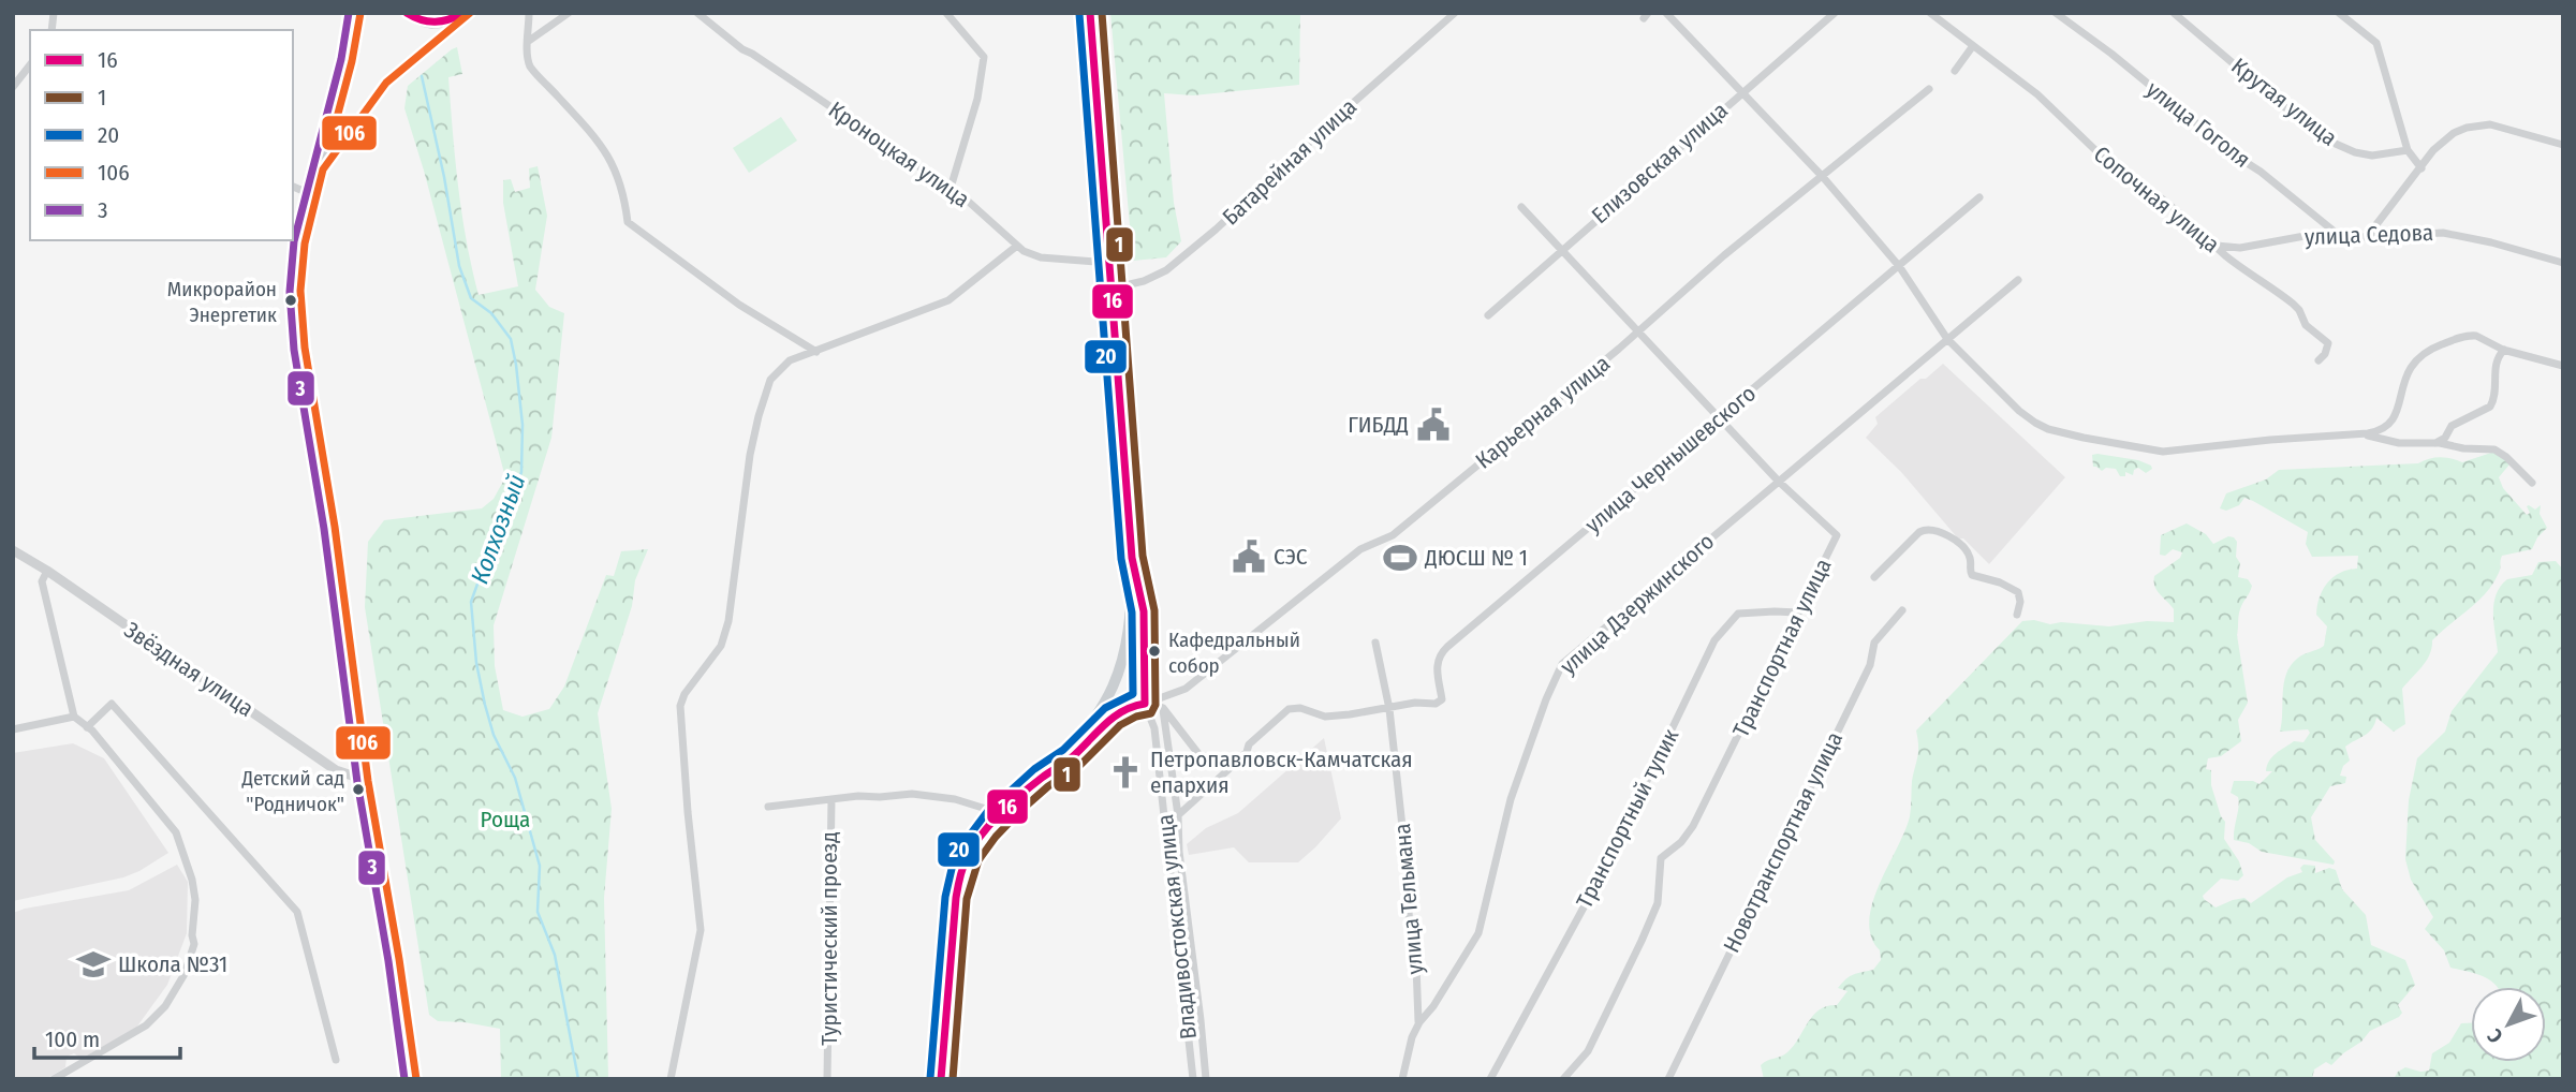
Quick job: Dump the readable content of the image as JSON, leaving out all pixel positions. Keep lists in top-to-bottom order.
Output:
{
  "streets": {
    "main road": ["Владивостокская улица"],
    "street": [
      "Крутая улица",
      "улица Гоголя",
      "Кроноцкая улица",
      "Батарейная улица",
      "Елизовская улица",
      "Сопочная улица",
      "улица Седова",
      "Карьерная улица",
      "улица Чернышевского",
      "улица Дзержинского",
      "Транспортная улица",
      "Звёздная улица",
      "Транспортный тупик",
      "Новотранспортная улица",
      "улица Тельмана",
      "Туристический проезд"
    ]
  },
  "crossings": [
    ["улица Гоголя", "улица Седова"],
    ["Кроноцкая улица", "Владивостокская улица"],
    ["Батарейная улица", "Владивостокская улица"],
    ["Елизовская улица", "Транспортная улица"],
    ["Сопочная улица", "улица Седова"],
    ["Карьерная улица", "Транспортная улица"],
    ["Карьерная улица", "Владивостокская улица"],
    ["улица Чернышевского", "Транспортная улица"],
    ["улица Чернышевского", "улица Тельмана"],
    ["улица Дзержинского", "Транспортная улица"],
    ["улица Дзержинского", "улица Тельмана"],
    ["Транспортная улица", "Транспортный тупик"]
  ],
  "water": ["Колхозный"],
  "parks": ["Роща"],
  "places": {
    "other": ["Микрорайон Энергетик", "Кафедральный собор", "Детский сад \"Родничок\""],
    "public building": ["ГИБДД", "СЭС"],
    "sports": ["ДЮСШ № 1"],
    "church": ["Петропавловск-Камчатская епархия"],
    "school or university": ["Школа №31"]
  },
  "lines": [
    "transit line 16",
    "transit line 1",
    "transit line 106",
    "transit line 3",
    "transit line 20"
  ],
  "legend": [
    "16",
    "1",
    "20",
    "106",
    "3"
  ],
  "scale_bar": "100 m",
  "north": "bottom left"
}
